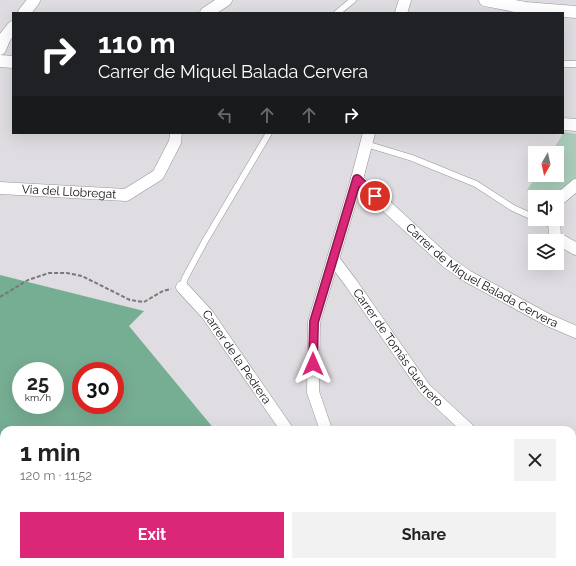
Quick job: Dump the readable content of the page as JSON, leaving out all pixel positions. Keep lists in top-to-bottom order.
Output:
{
  "streets": {
    "street": [
      "Via del Llobregat",
      "Carrer de Miquel Balada Cervera",
      "Carrer de Tomás Guerrero",
      "Carrer de la Pedrera"
    ]
  },
  "north": "bottom",
  "page": {
    "turn": ["110 m", "Carrer de Miquel Balada Cervera"],
    "speed": "25 km/h",
    "limit": "30",
    "heading": ["1 min", "120 m · 11:52"],
    "buttons": ["Exit", "Share"]
  }
}
